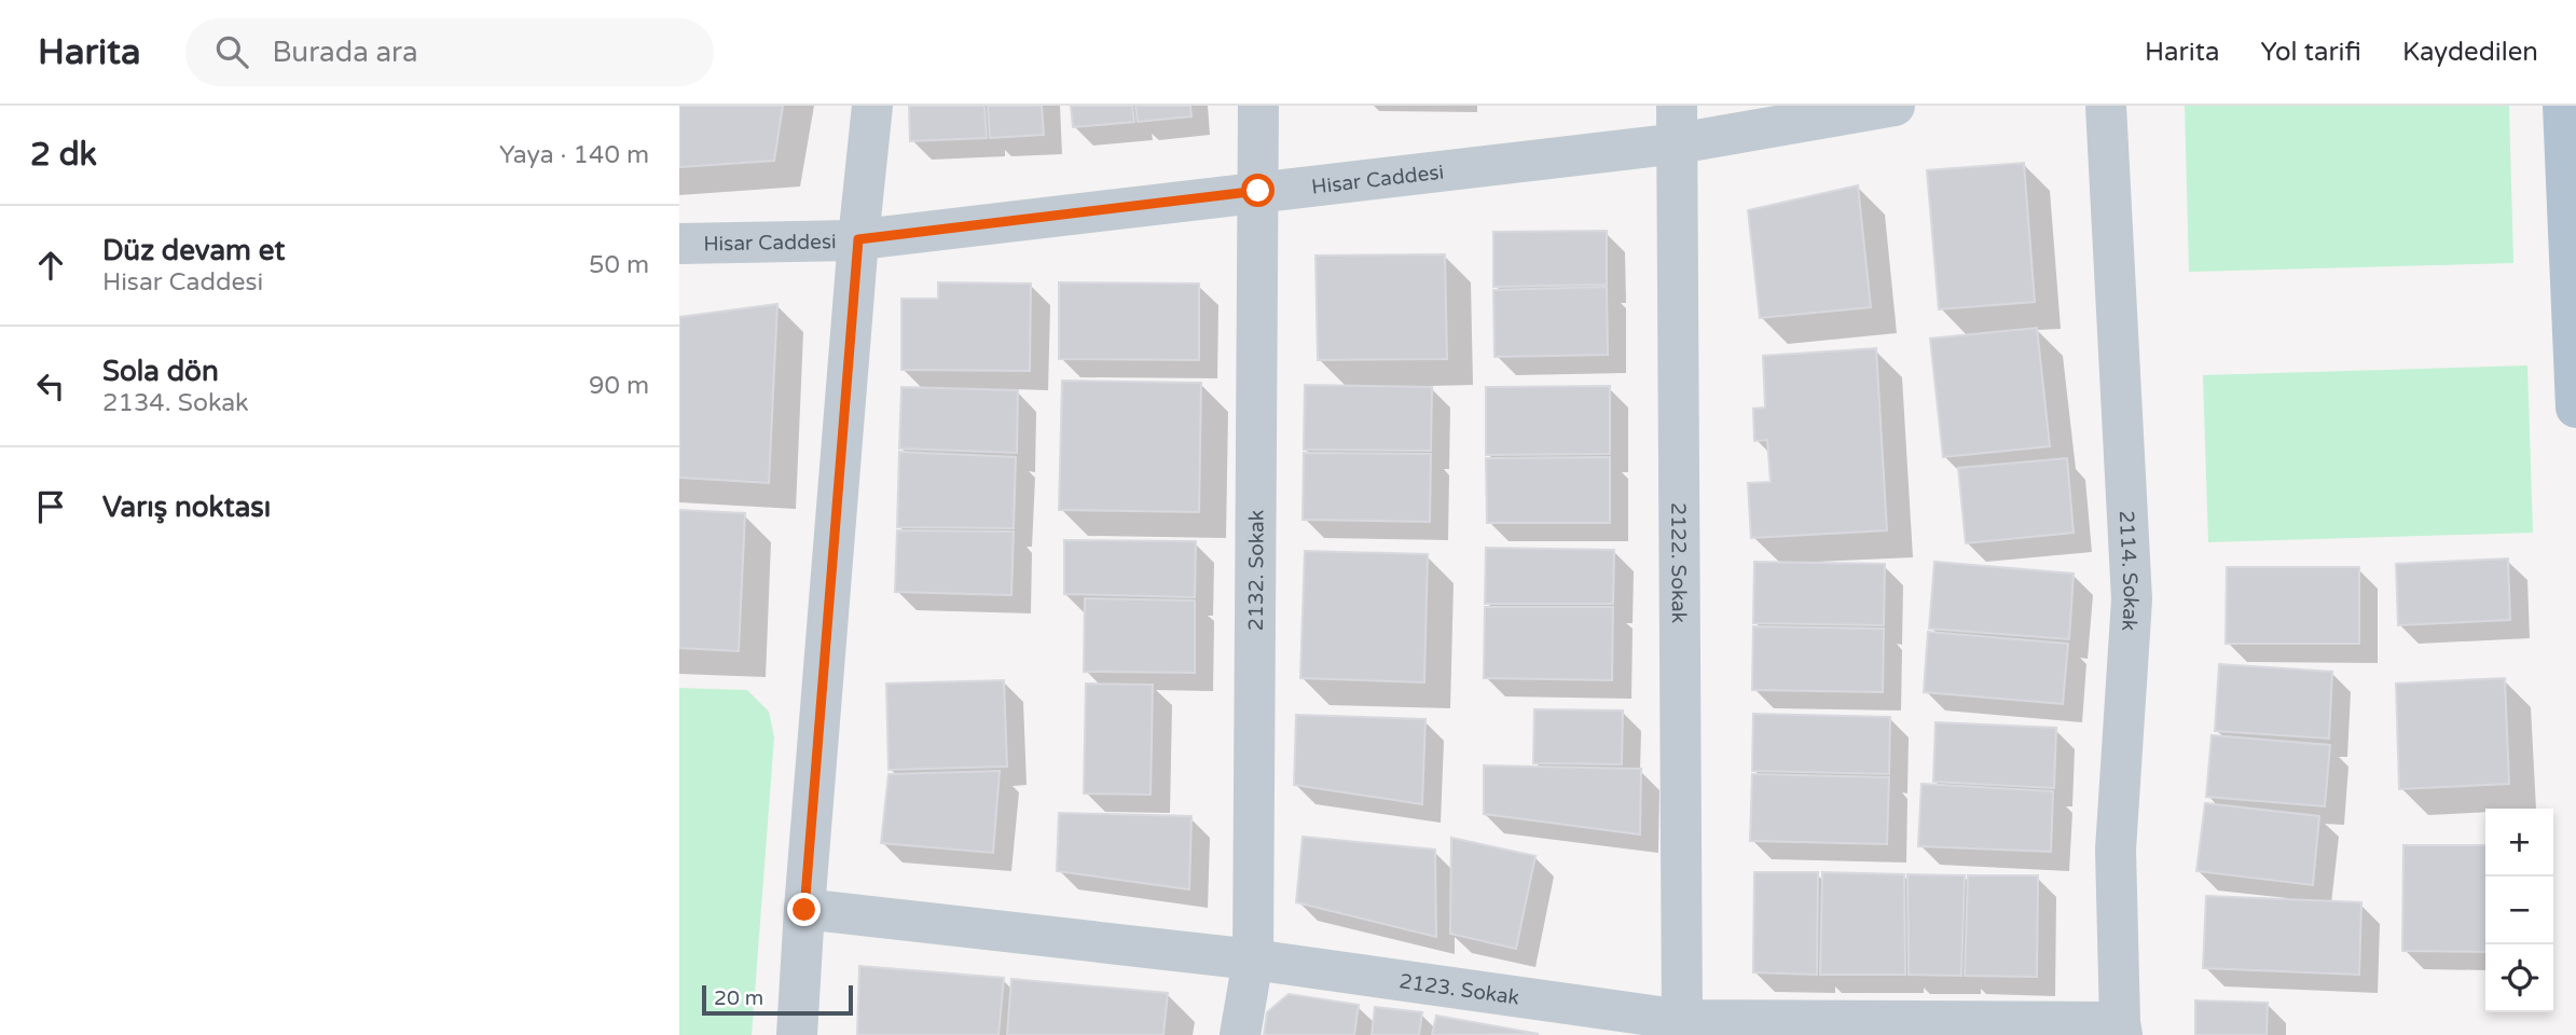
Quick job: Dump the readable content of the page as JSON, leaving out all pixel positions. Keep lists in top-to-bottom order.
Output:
{
  "streets": {
    "street": [
      "Hisar Caddesi",
      "2122. Sokak",
      "2114. Sokak",
      "2132. Sokak",
      "2123. Sokak"
    ]
  },
  "crossings": [
    ["Hisar Caddesi", "2122. Sokak"],
    ["Hisar Caddesi", "2132. Sokak"],
    ["2122. Sokak", "2123. Sokak"],
    ["2114. Sokak", "2123. Sokak"],
    ["2132. Sokak", "2123. Sokak"]
  ],
  "scale_bar": "20 m",
  "page": {
    "header": "Harita",
    "search": "Burada ara",
    "nav": ["Harita", "Yol tarifi", "Kaydedilen"],
    "heading": ["2 dk", "Yaya · 140 m"],
    "list": [
      ["Düz devam et", "Hisar Caddesi", "50 m"],
      ["Sola dön", "2134. Sokak", "90 m"],
      "Varış noktası"
    ],
    "map_buttons": ["+", "−"],
    "scale": "20 m"
  }
}
